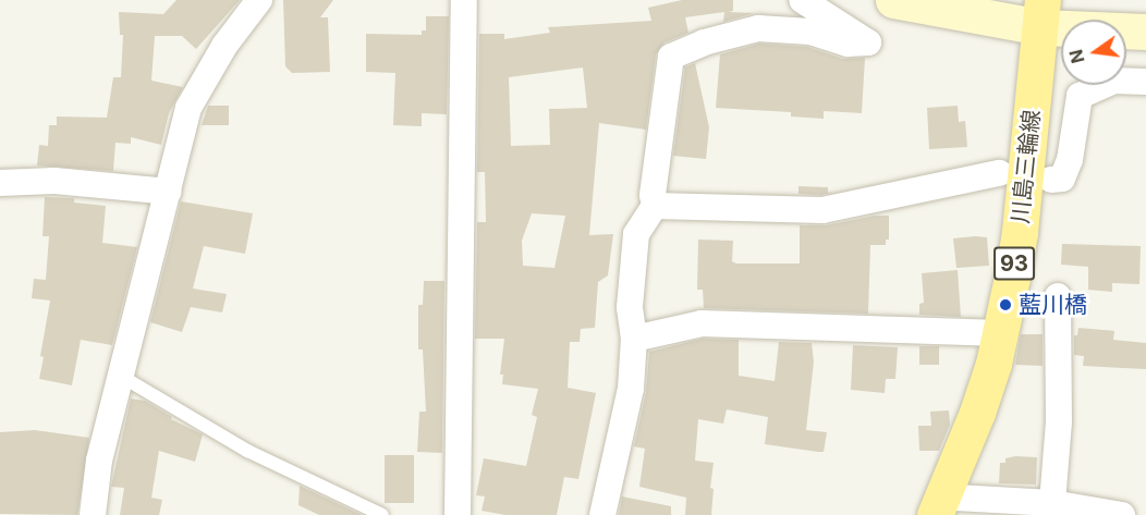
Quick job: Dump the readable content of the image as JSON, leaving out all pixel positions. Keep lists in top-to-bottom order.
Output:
{
  "streets": {
    "main road": ["川島三輪線", "93"]
  },
  "places": ["藍川橋"],
  "north": "left"
}
